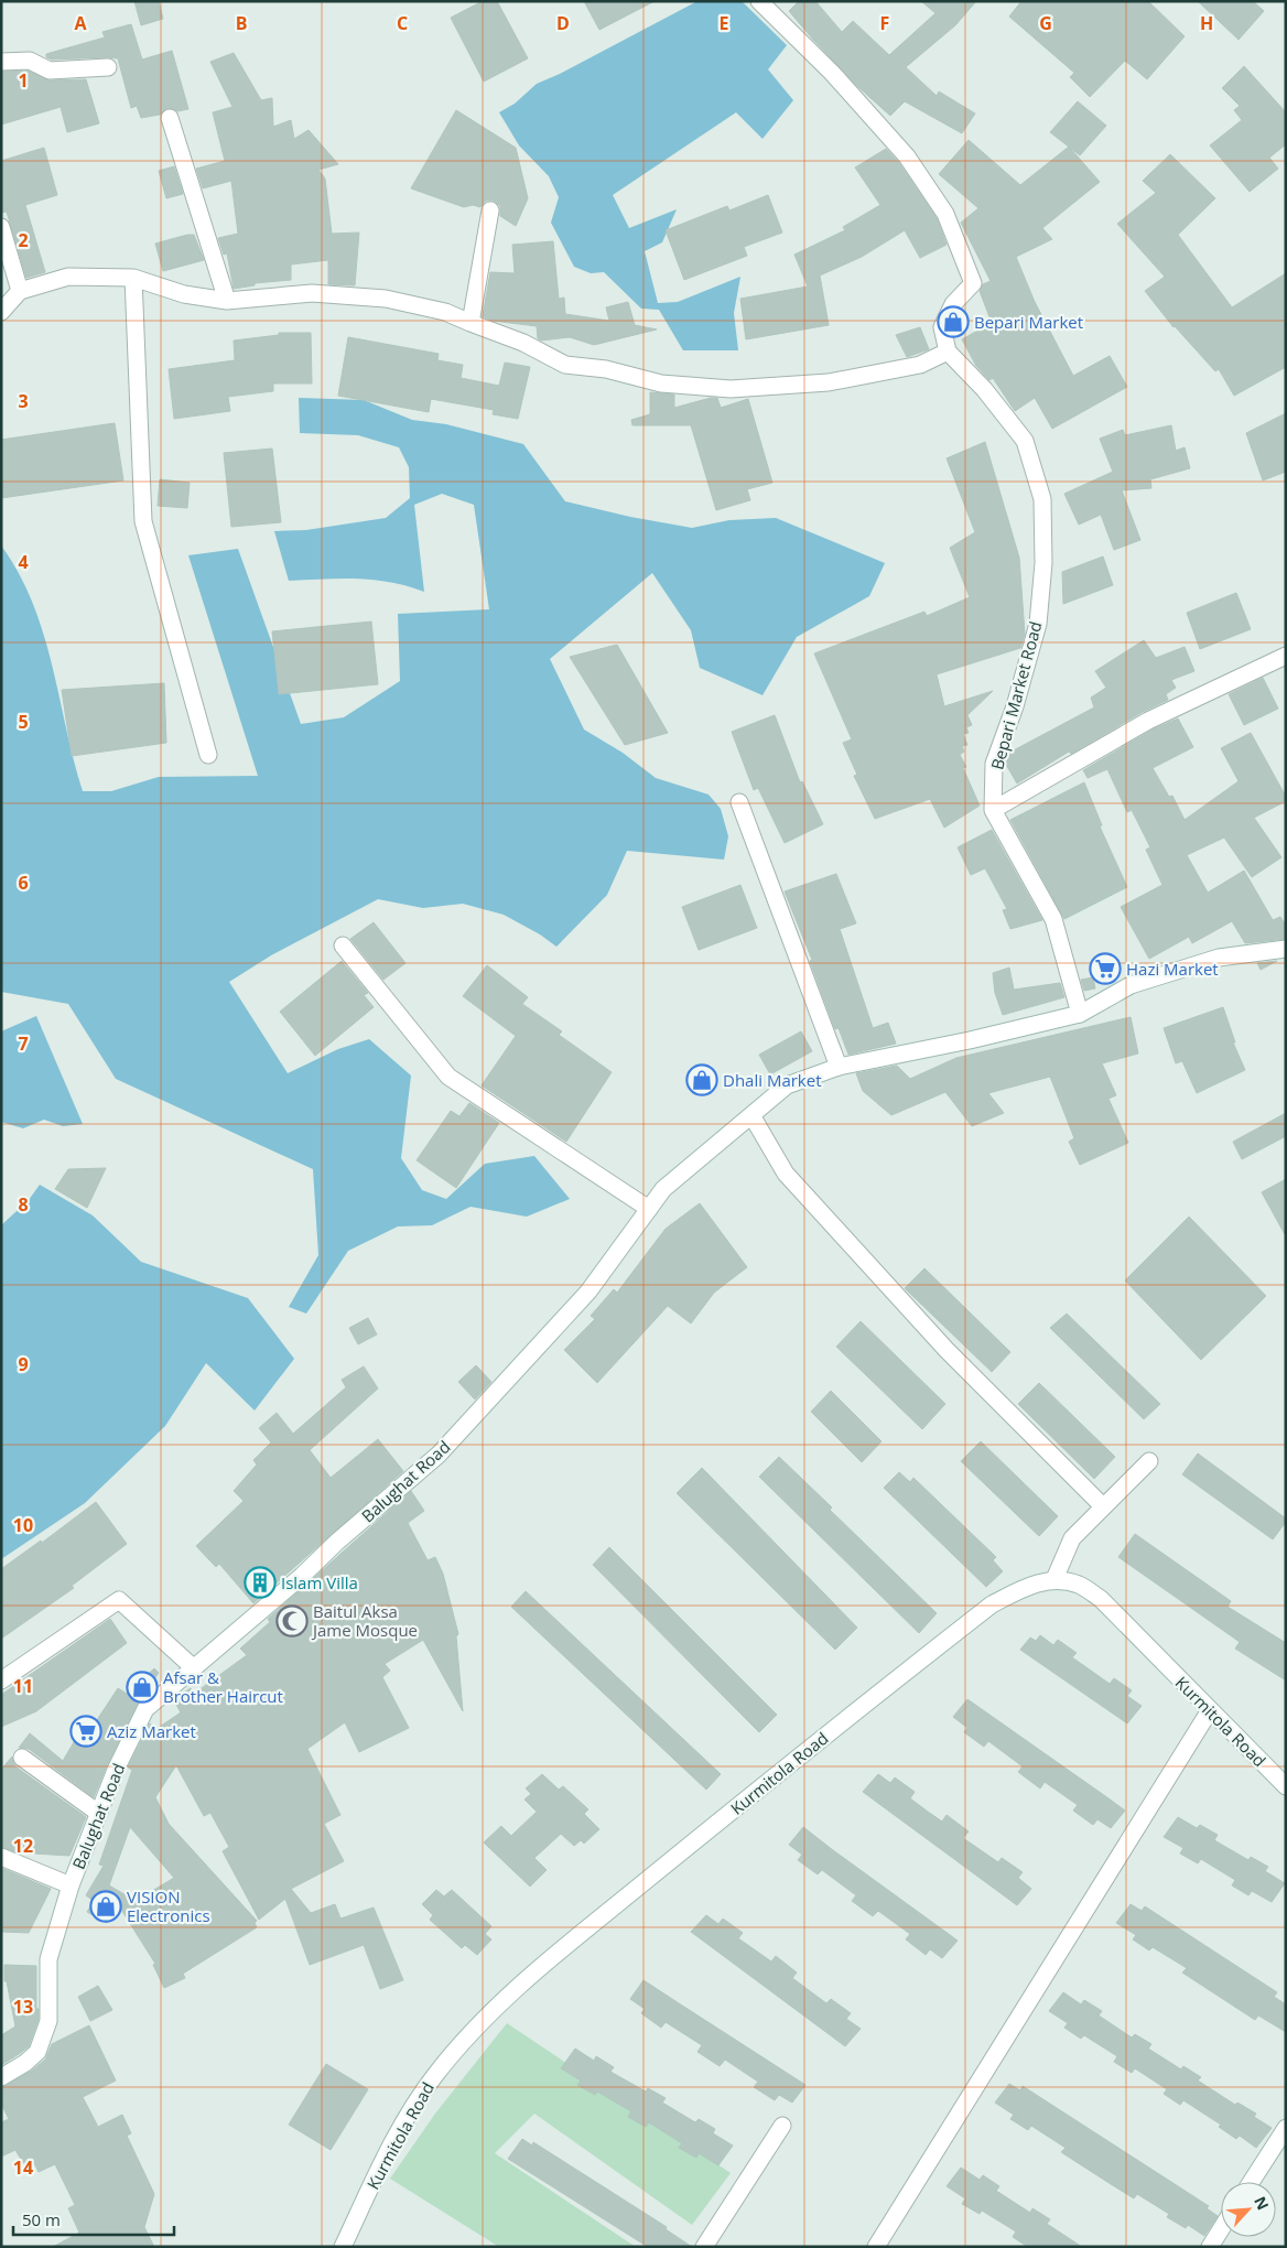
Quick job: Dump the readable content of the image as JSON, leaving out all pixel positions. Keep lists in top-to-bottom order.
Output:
{
  "streets": {
    "street": ["Bepari Market Road", "Balughat Road", "Kurmitola Road"]
  },
  "places": {
    "shop": [
      "Bepari Market",
      "Dhali Market",
      "Afsar & Brother Haircut",
      "VISION Electronics"
    ],
    "supermarket": ["Hazi Market", "Aziz Market"],
    "building": ["Islam Villa"],
    "mosque": ["Baitul Aksa Jame Mosque"]
  },
  "scale_bar": "50 m",
  "north": "top right",
  "grid": {
    "columns": [
      "A",
      "B",
      "C",
      "D",
      "E",
      "F",
      "G",
      "H"
    ],
    "rows": [
      "1",
      "2",
      "3",
      "4",
      "5",
      "6",
      "7",
      "8",
      "9",
      "10",
      "11",
      "12",
      "13",
      "14"
    ]
  }
}
